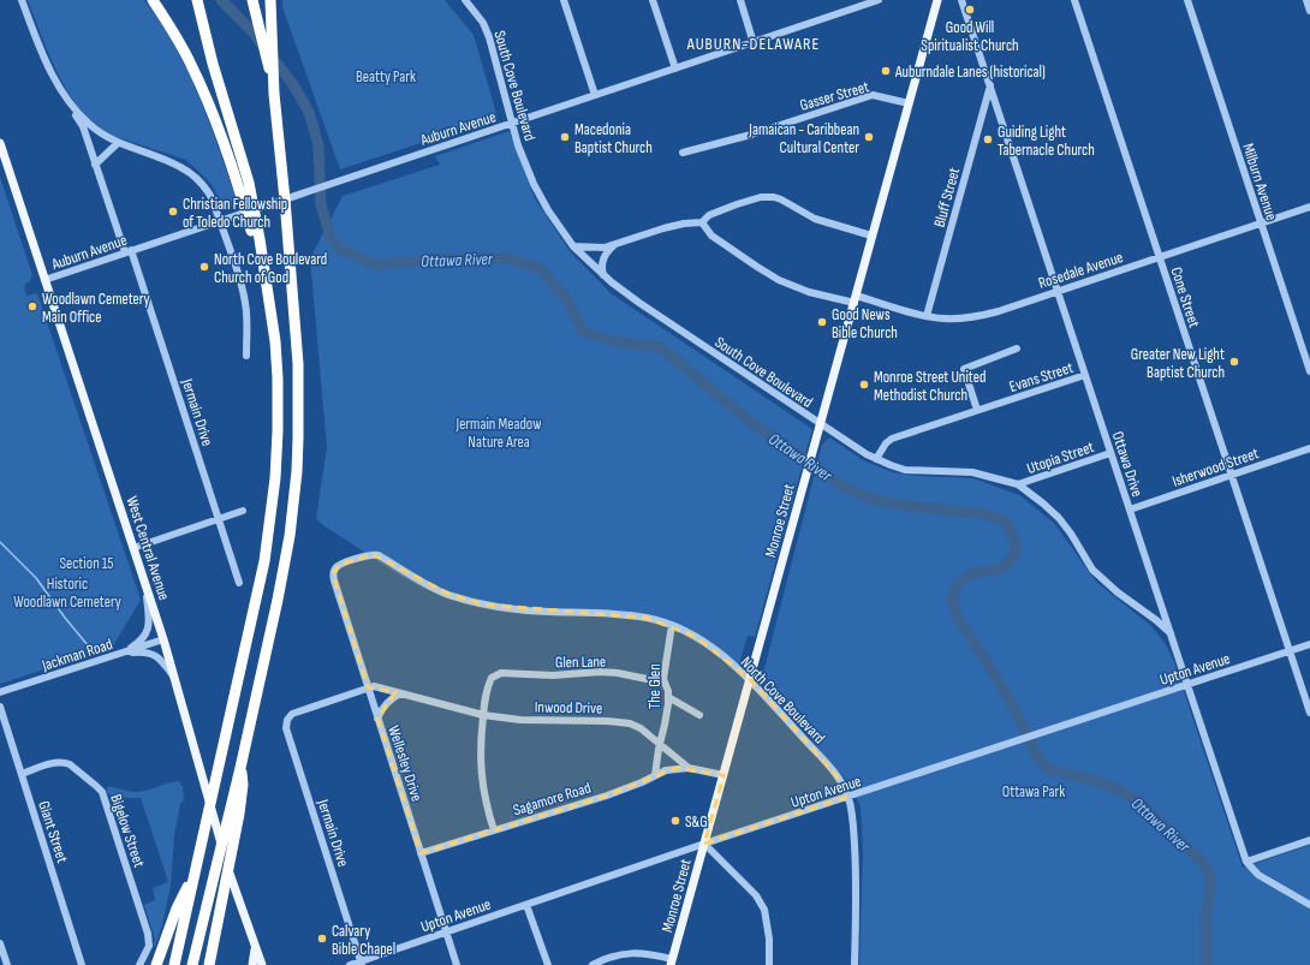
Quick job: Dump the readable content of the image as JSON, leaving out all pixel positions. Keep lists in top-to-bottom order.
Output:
{
  "streets": {
    "main road": ["Monroe Street", "West Central Avenue"],
    "street": [
      "South Cove Boulevard",
      "Gasser Street",
      "Auburn Avenue",
      "Milburn Avenue",
      "Bluff Street",
      "Rosedale Avenue",
      "Cone Street",
      "Evans Street",
      "Jermain Drive",
      "Utopia Street",
      "Ottawa Drive",
      "Isherwood Street",
      "Jackman Road",
      "Glen Lane",
      "Upton Avenue",
      "The Glen",
      "North Cove Boulevard",
      "Inwood Drive",
      "Wellesley Drive",
      "Sagamore Road",
      "Bigelow Street",
      "Giant Street"
    ]
  },
  "crossings": [
    ["South Cove Boulevard", "Auburn Avenue"],
    ["South Cove Boulevard", "Evans Street"],
    ["South Cove Boulevard", "Utopia Street"],
    ["South Cove Boulevard", "Ottawa Drive"],
    ["South Cove Boulevard", "Monroe Street"],
    ["Gasser Street", "Monroe Street"],
    ["Auburn Avenue", "Jermain Drive"],
    ["Auburn Avenue", "West Central Avenue"],
    ["Milburn Avenue", "Rosedale Avenue"],
    ["Bluff Street", "Rosedale Avenue"],
    ["Bluff Street", "Ottawa Drive"],
    ["Rosedale Avenue", "Cone Street"],
    ["Rosedale Avenue", "Ottawa Drive"],
    ["Rosedale Avenue", "Monroe Street"],
    ["Cone Street", "Isherwood Street"],
    ["Cone Street", "Upton Avenue"],
    ["Evans Street", "Ottawa Drive"],
    ["Jermain Drive", "Upton Avenue"],
    ["Jermain Drive", "Inwood Drive"],
    ["Utopia Street", "Ottawa Drive"],
    ["Ottawa Drive", "Isherwood Street"],
    ["Ottawa Drive", "Upton Avenue"],
    ["Monroe Street", "Upton Avenue"],
    ["Monroe Street", "North Cove Boulevard"],
    ["Monroe Street", "Inwood Drive"],
    ["West Central Avenue", "Jackman Road"],
    ["Glen Lane", "The Glen"],
    ["Glen Lane", "Inwood Drive"],
    ["Upton Avenue", "North Cove Boulevard"],
    ["Upton Avenue", "Wellesley Drive"],
    ["The Glen", "North Cove Boulevard"],
    ["The Glen", "Inwood Drive"],
    ["The Glen", "Sagamore Road"],
    ["North Cove Boulevard", "Wellesley Drive"],
    ["Inwood Drive", "Wellesley Drive"],
    ["Inwood Drive", "Sagamore Road"],
    ["Wellesley Drive", "Sagamore Road"],
    ["Bigelow Street", "Giant Street"]
  ],
  "districts": ["AUBURN-DELAWARE"],
  "water": ["Ottawa River"],
  "parks": [
    "Beatty Park",
    "Jermain Meadow Nature Area",
    "Section 15",
    "Historic Woodlawn Cemetery",
    "Ottawa Park"
  ],
  "places": [
    "Good Will Spiritualist Church",
    "Auburndale Lanes (historical)",
    "Macedonia Baptist Church",
    "Jamaican - Caribbean Cultural Center",
    "Guiding Light Tabernacle Church",
    "Christian Fellowship of Toledo Church",
    "North Cove Boulevard Church of God",
    "Woodlawn Cemetery Main Office",
    "Good News Bible Church",
    "Greater New Light Baptist Church",
    "Monroe Street United Methodist Church",
    "S&G",
    "Calvary Bible Chapel"
  ]
}
